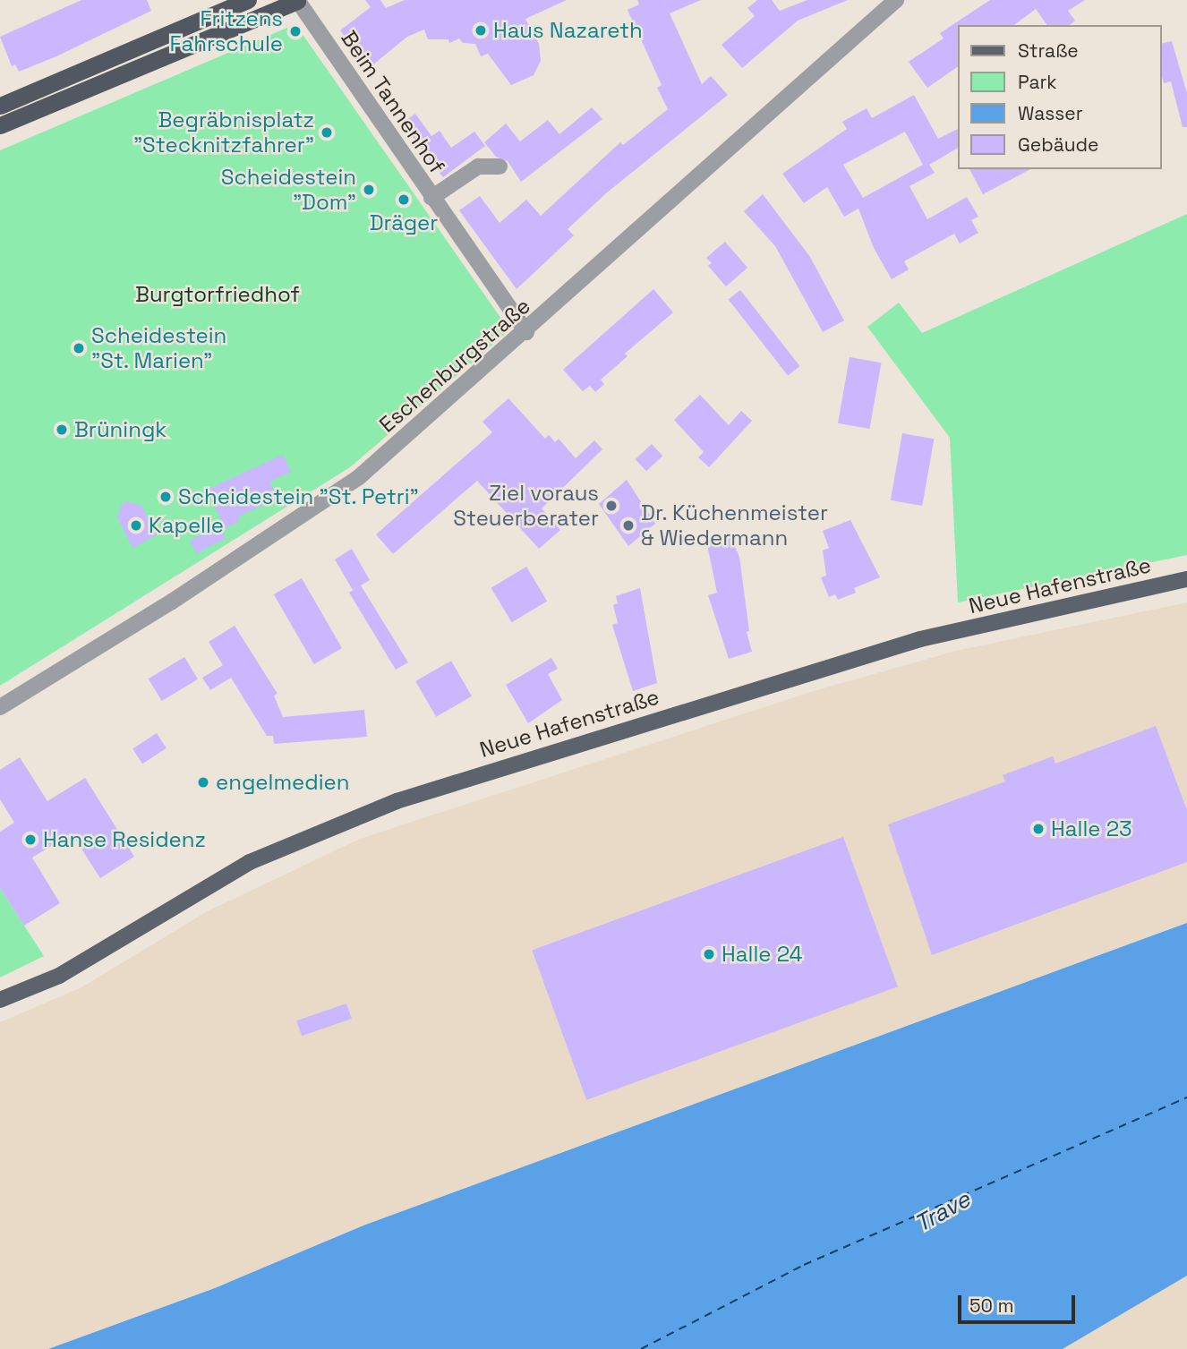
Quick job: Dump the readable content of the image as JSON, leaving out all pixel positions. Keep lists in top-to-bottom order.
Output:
{
  "streets": {
    "main road": ["Neue Hafenstraße"],
    "street": ["Beim Tannenhof", "Eschenburgstraße"]
  },
  "crossings": [
    ["Beim Tannenhof", "Eschenburgstraße"]
  ],
  "water": ["Trave"],
  "parks": ["Burgtorfriedhof"],
  "places": [
    "Haus Nazareth",
    "Fritzens Fahrschule",
    "Begräbnisplatz \"Stecknitzfahrer\"",
    "Scheidestein \"Dom\"",
    "Dräger",
    "Scheidestein \"St. Marien\"",
    "Brüningk",
    "Scheidestein \"St. Petri\"",
    "Ziel voraus Steuerberater",
    "Kapelle",
    "Dr. Küchenmeister & Wiedermann",
    "engelmedien",
    "Halle 23",
    "Hanse Residenz",
    "Halle 24"
  ],
  "legend": [
    "Straße",
    "Park",
    "Wasser",
    "Gebäude"
  ],
  "scale_bar": "50 m"
}
